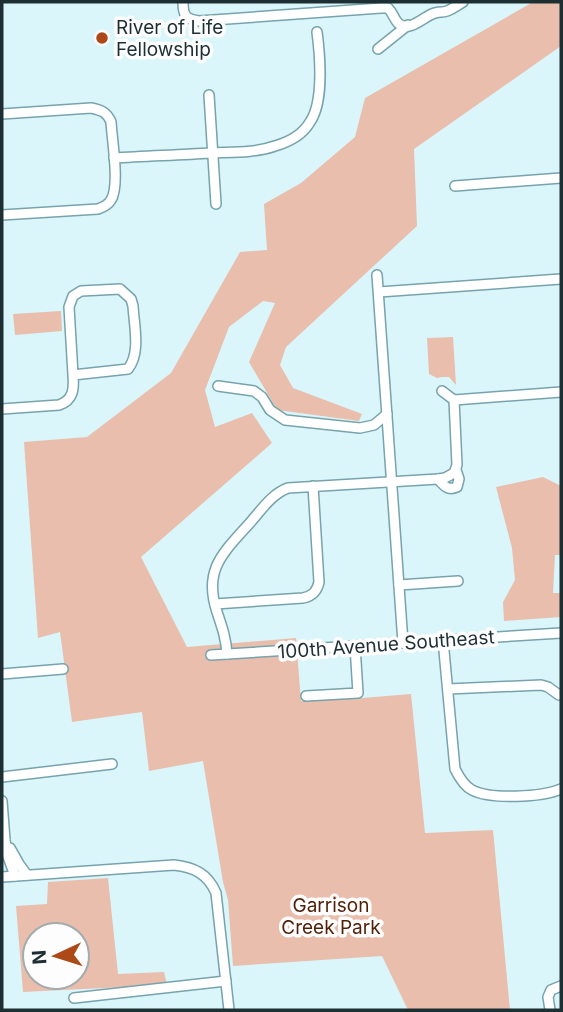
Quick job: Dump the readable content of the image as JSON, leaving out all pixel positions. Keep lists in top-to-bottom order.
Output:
{
  "streets": {
    "street": ["100th Avenue Southeast"]
  },
  "parks": ["Garrison Creek Park"],
  "places": ["River of Life Fellowship"],
  "north": "left"
}
